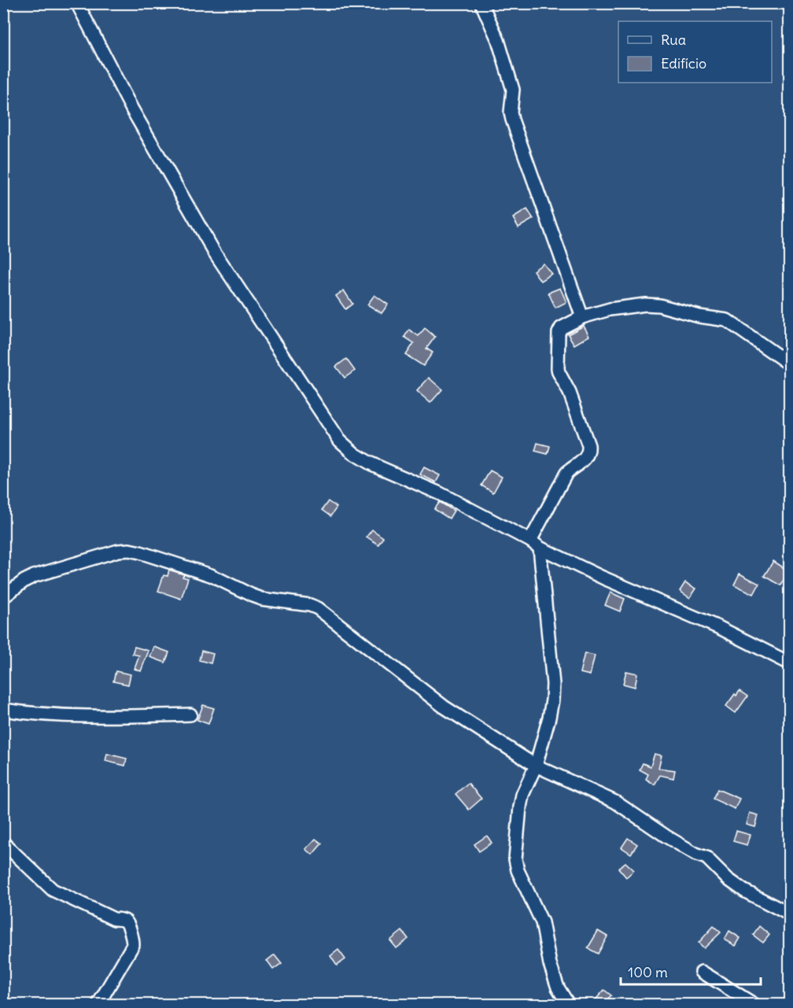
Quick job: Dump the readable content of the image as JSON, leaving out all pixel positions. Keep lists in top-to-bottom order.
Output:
{
  "legend": ["Rua", "Edifício"],
  "scale_bar": "100 m"
}
